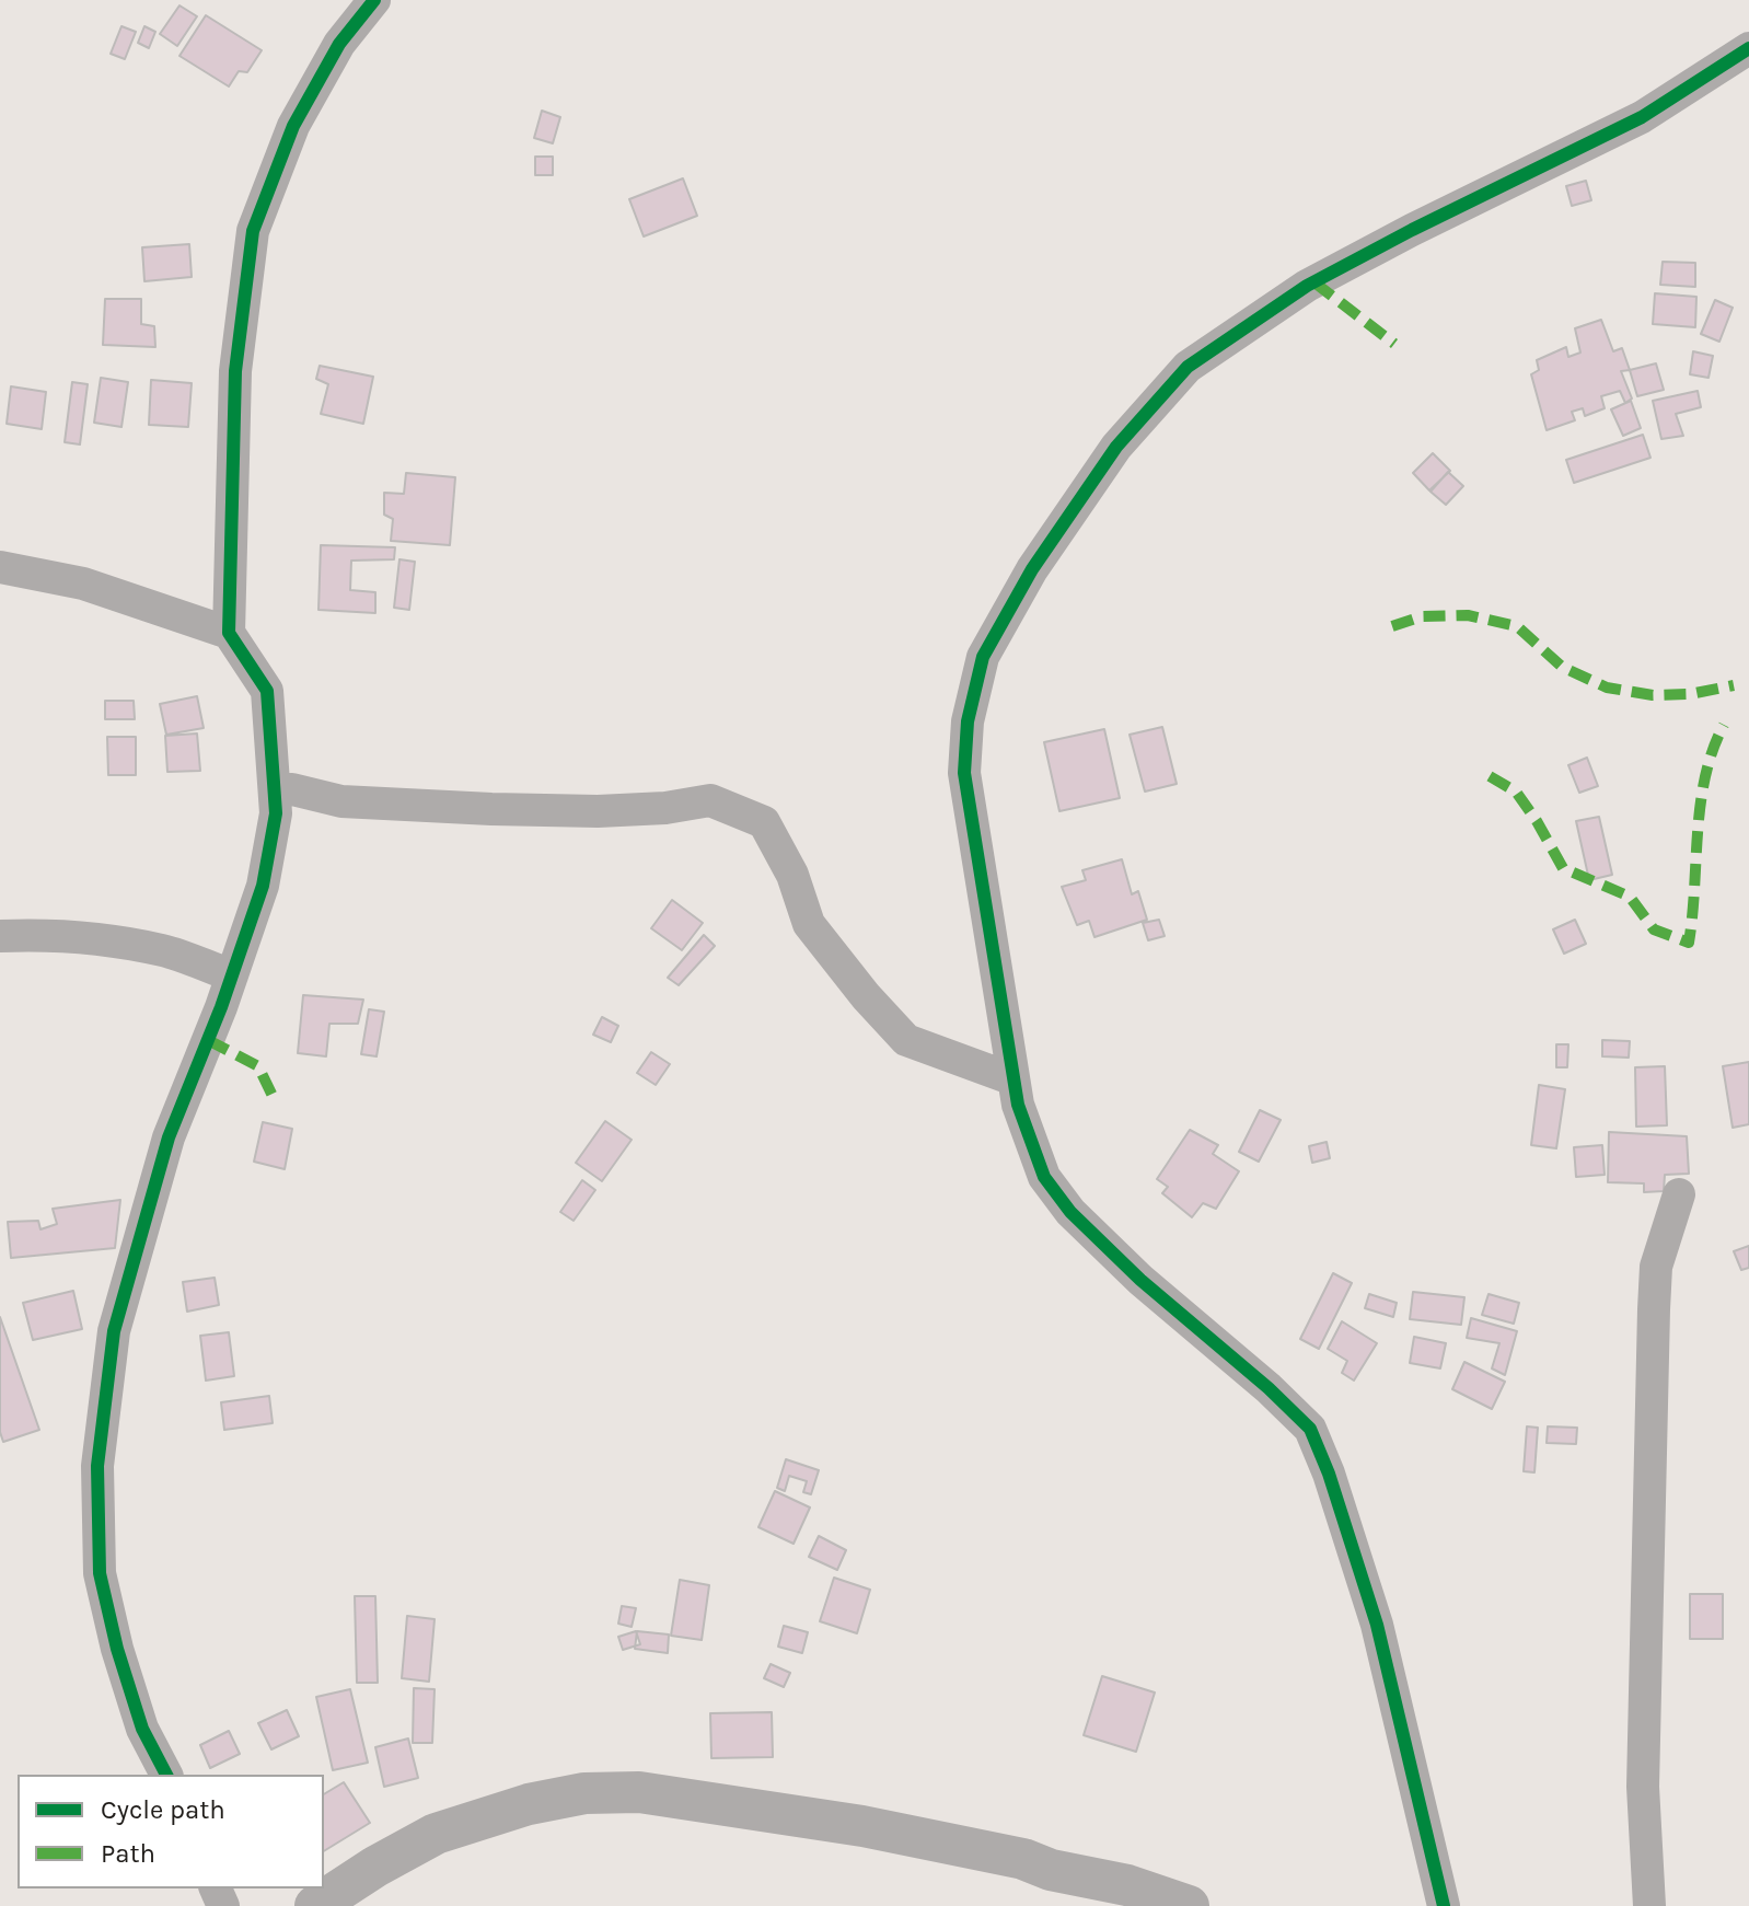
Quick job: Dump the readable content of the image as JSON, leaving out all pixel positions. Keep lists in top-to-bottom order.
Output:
{
  "legend": ["Cycle path", "Path"]
}
